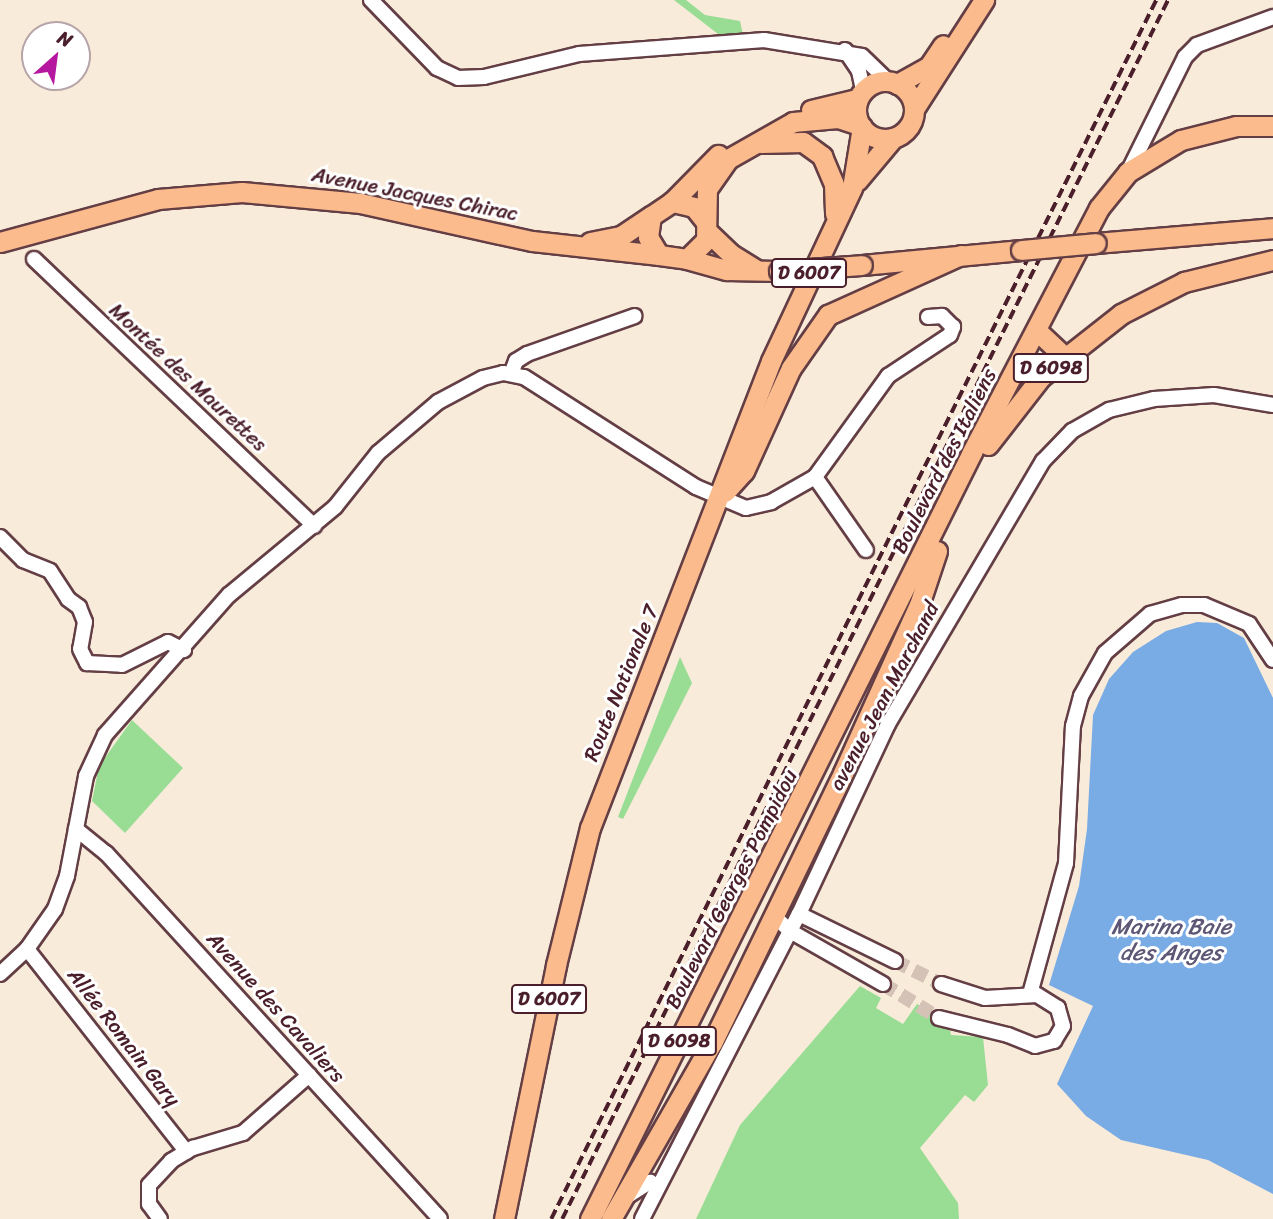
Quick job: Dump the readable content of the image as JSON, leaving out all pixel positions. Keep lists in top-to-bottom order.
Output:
{
  "streets": {
    "main road": [
      "Avenue Jacques Chirac",
      "D 6007",
      "D 6098",
      "Boulevard des Italiens",
      "Route Nationale 7",
      "Boulevard Georges Pompidou"
    ],
    "street": [
      "Montée des Maurettes",
      "avenue Jean Marchand",
      "Avenue des Cavaliers",
      "Allée Romain Gary"
    ]
  },
  "crossings": [
    ["D 6098", "Boulevard des Italiens"],
    ["D 6098", "Boulevard Georges Pompidou"],
    ["Boulevard des Italiens", "Boulevard Georges Pompidou"]
  ],
  "water": ["Marina Baie des Anges"],
  "north": "top right"
}
